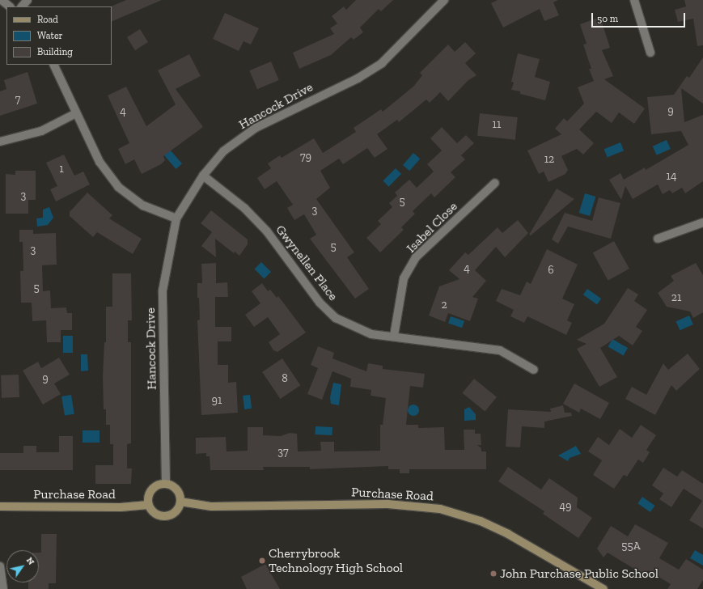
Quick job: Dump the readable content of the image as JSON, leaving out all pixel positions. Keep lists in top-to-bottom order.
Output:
{
  "streets": {
    "main road": ["Purchase Road"],
    "street": ["Hancock Drive", "Isabel Close", "Gwynellen Place"]
  },
  "crossings": [
    ["Hancock Drive", "Gwynellen Place"],
    ["Hancock Drive", "Purchase Road"],
    ["Isabel Close", "Gwynellen Place"]
  ],
  "places": ["Cherrybrook Technology High School", "John Purchase Public School"],
  "house_numbers": [
    "7",
    "9",
    "4",
    "11",
    "79",
    "12",
    "1",
    "14",
    "3",
    "5",
    "3",
    "5",
    "3",
    "4",
    "6",
    "5",
    "21",
    "2",
    "9",
    "8",
    "91",
    "37",
    "49",
    "55A"
  ],
  "legend": ["Road", "Water", "Building"],
  "scale_bar": "50 m",
  "north": "top right"
}
